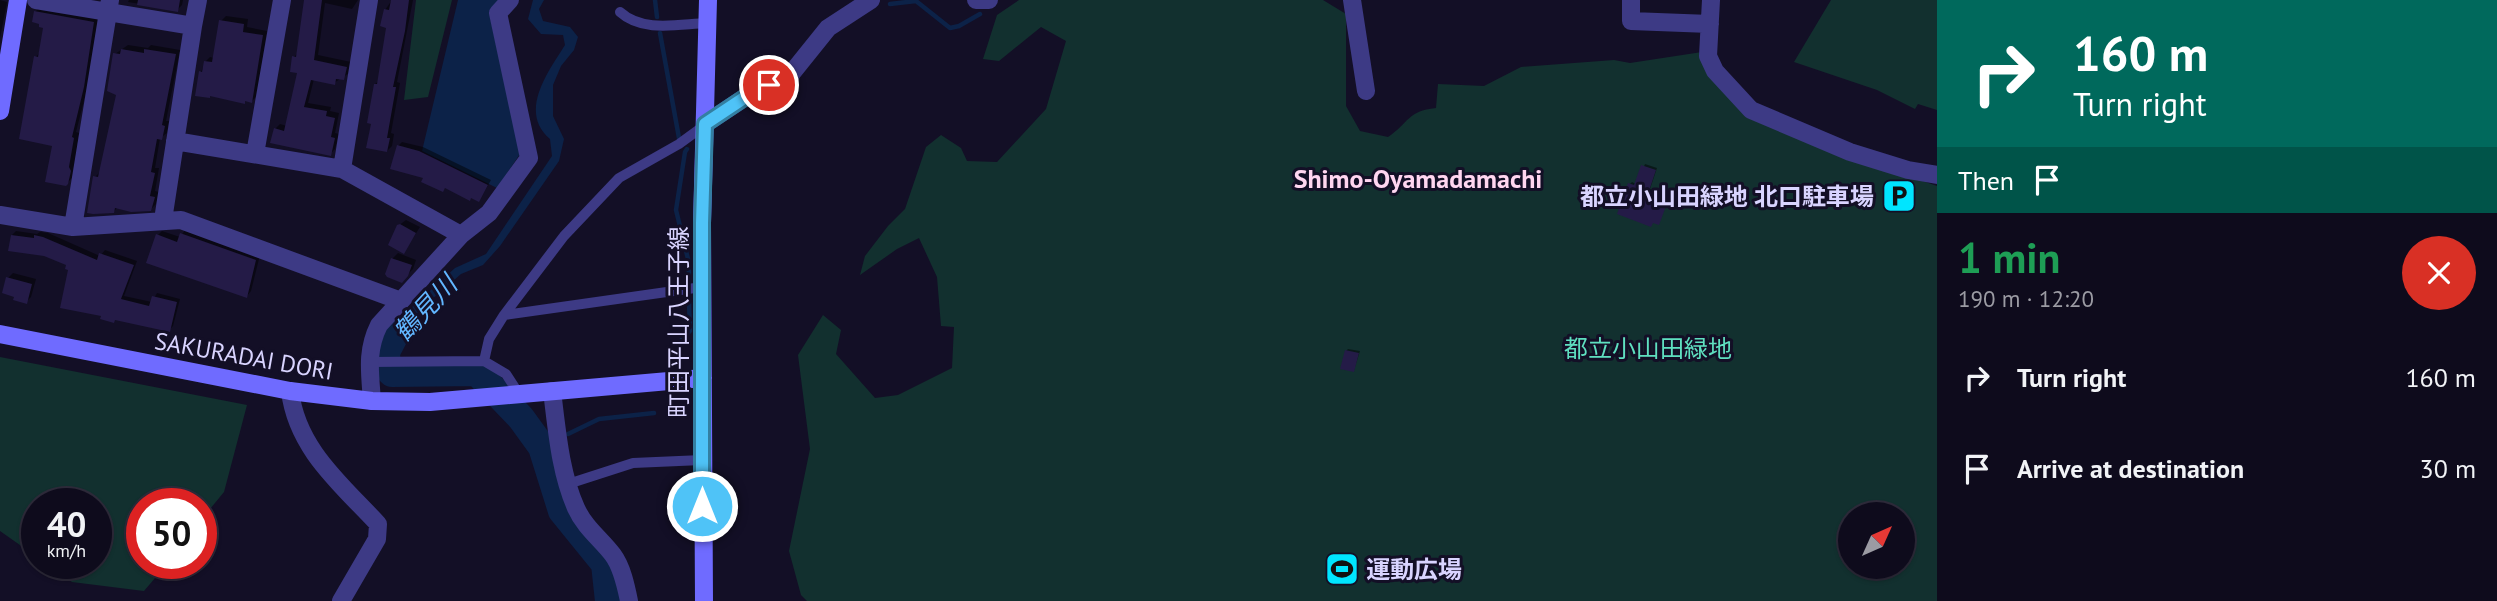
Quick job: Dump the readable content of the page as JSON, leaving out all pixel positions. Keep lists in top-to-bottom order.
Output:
{
  "streets": {
    "street": ["町田平山八王子線", "SAKURADAI DORI"]
  },
  "districts": ["Shimo-Oyamadamachi"],
  "water": ["鶴見川"],
  "parks": ["都立小山田緑地"],
  "places": {
    "parking": ["都立小山田緑地 北口駐車場"],
    "sports": ["運動広場"]
  },
  "north": "top right",
  "page": {
    "turn": ["160 m", "Turn right"],
    "then": "Then",
    "heading": ["1 min", "190 m · 12:20"],
    "list": [
      {
        "name": "Turn right",
        "value": "160 m"
      },
      {
        "name": "Arrive at destination",
        "value": "30 m"
      }
    ],
    "speed": "40 km/h",
    "limit": "50"
  }
}
